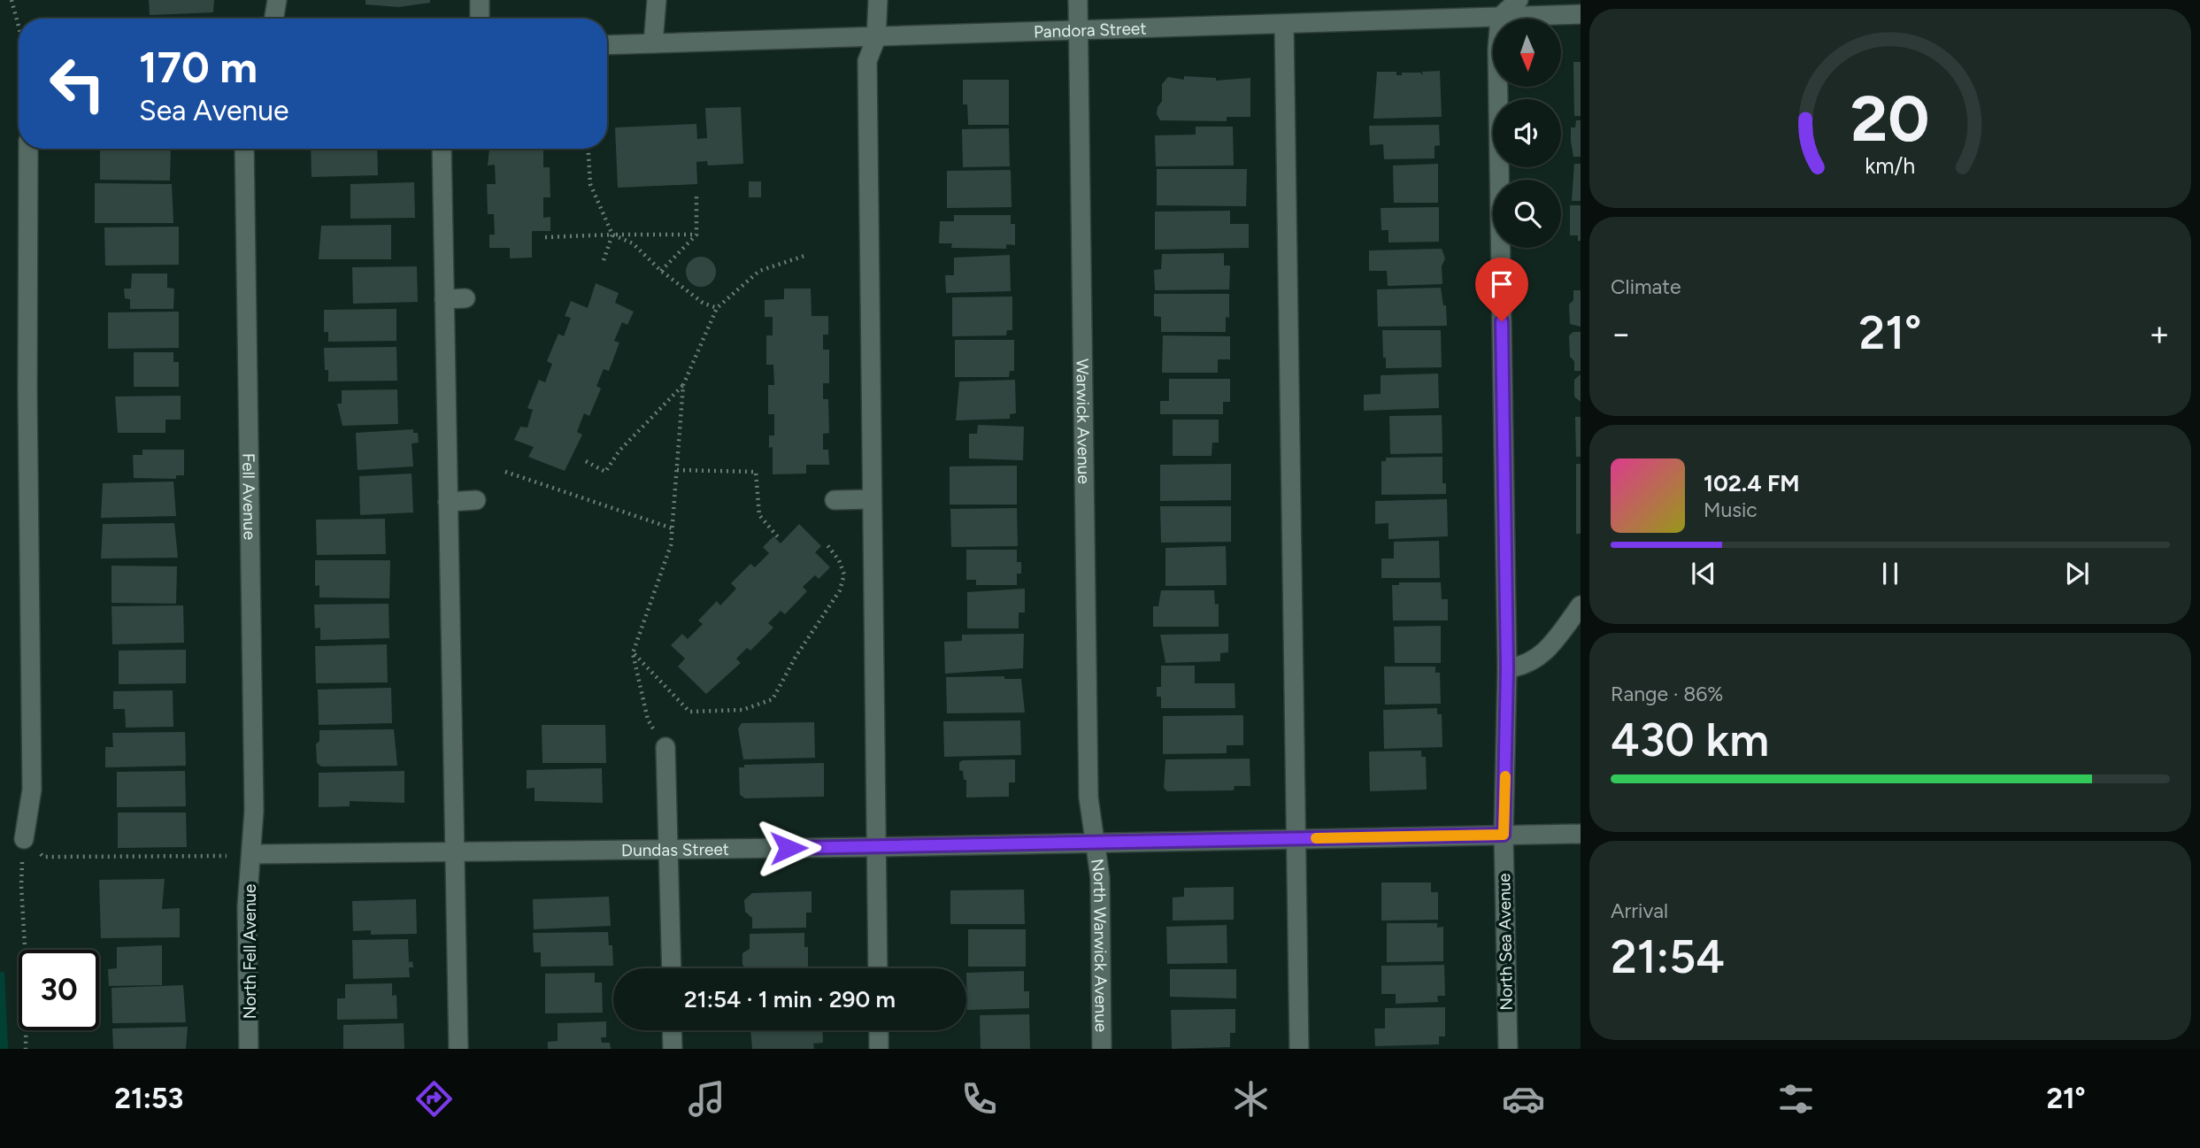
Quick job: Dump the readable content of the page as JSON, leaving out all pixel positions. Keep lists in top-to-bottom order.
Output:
{
  "streets": {
    "street": [
      "Pandora Street",
      "Warwick Avenue",
      "Fell Avenue",
      "Dundas Street",
      "North Sea Avenue",
      "North Warwick Avenue",
      "North Fell Avenue"
    ]
  },
  "crossings": [
    ["Pandora Street", "Warwick Avenue"],
    ["Pandora Street", "North Sea Avenue"],
    ["Warwick Avenue", "Dundas Street"],
    ["Warwick Avenue", "North Warwick Avenue"],
    ["Fell Avenue", "Dundas Street"],
    ["Fell Avenue", "North Fell Avenue"],
    ["Dundas Street", "North Sea Avenue"],
    ["Dundas Street", "North Warwick Avenue"],
    ["Dundas Street", "North Fell Avenue"]
  ],
  "north": "bottom",
  "page": {
    "turn": ["170 m", "Sea Avenue"],
    "tile": [
      "Climate",
      ["Range · 86%", "430 km"],
      ["Arrival", "21:54"]
    ],
    "heat": ["−", "21°", "+"],
    "song": ["102.4 FM", "Music"],
    "limit": "30",
    "trip": "21:54 · 1 min · 290 m",
    "tabs": ["21:53", "21°"],
    "gauge": ["20", "km/h"]
  }
}
